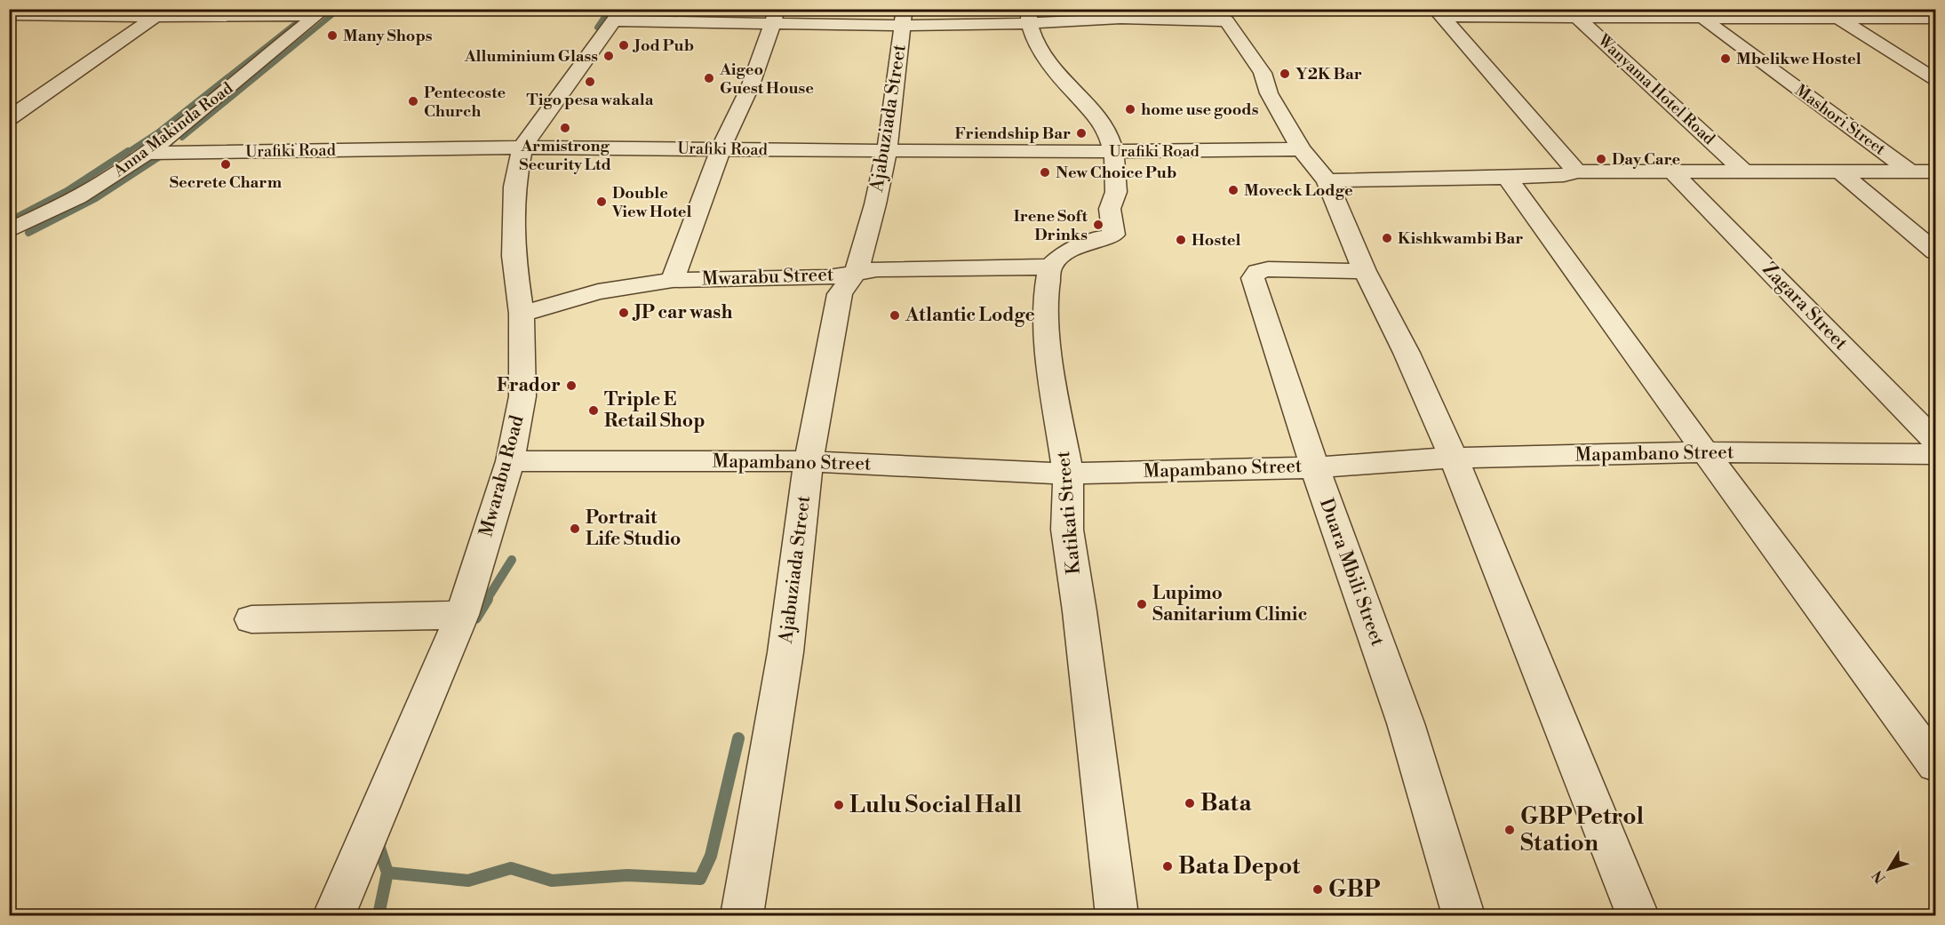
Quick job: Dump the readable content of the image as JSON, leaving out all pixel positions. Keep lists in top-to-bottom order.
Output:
{
  "streets": {
    "street": [
      "Wanyama Hotel Road",
      "Ajabuziada Street",
      "Mashori Street",
      "Anna Makinda Road",
      "Urafiki Road",
      "Mwarabu Street",
      "Zagara Street",
      "Mapambano Street",
      "Mwarabu Road",
      "Katikati Street",
      "Duara Mbili Street"
    ]
  },
  "crossings": [
    ["Ajabuziada Street", "Urafiki Road"],
    ["Ajabuziada Street", "Mwarabu Street"],
    ["Ajabuziada Street", "Mapambano Street"],
    ["Anna Makinda Road", "Urafiki Road"],
    ["Urafiki Road", "Mwarabu Road"],
    ["Mwarabu Street", "Mwarabu Road"],
    ["Mwarabu Street", "Katikati Street"],
    ["Mapambano Street", "Mwarabu Road"],
    ["Mapambano Street", "Katikati Street"],
    ["Mapambano Street", "Duara Mbili Street"]
  ],
  "places": [
    "Many Shops",
    "Jod Pub",
    "Alluminium Glass",
    "Mbelikwe Hostel",
    "Y2K Bar",
    "Aigeo Guest House",
    "Tigo pesa wakala",
    "Pentecoste Church",
    "home use goods",
    "Armistrong Security Ltd",
    "Friendship Bar",
    "Day Care",
    "Secrete Charm",
    "New Choice Pub",
    "Moveck Lodge",
    "Double View Hotel",
    "Irene Soft Drinks",
    "Kishkwambi Bar",
    "Hostel",
    "JP car wash",
    "Atlantic Lodge",
    "Frador",
    "Triple E Retail Shop",
    "Portrait Life Studio",
    "Lupimo Sanitarium Clinic",
    "Bata",
    "Lulu Social Hall",
    "GBP Petrol Station",
    "Bata Depot",
    "GBP"
  ],
  "north": "bottom left"
}
